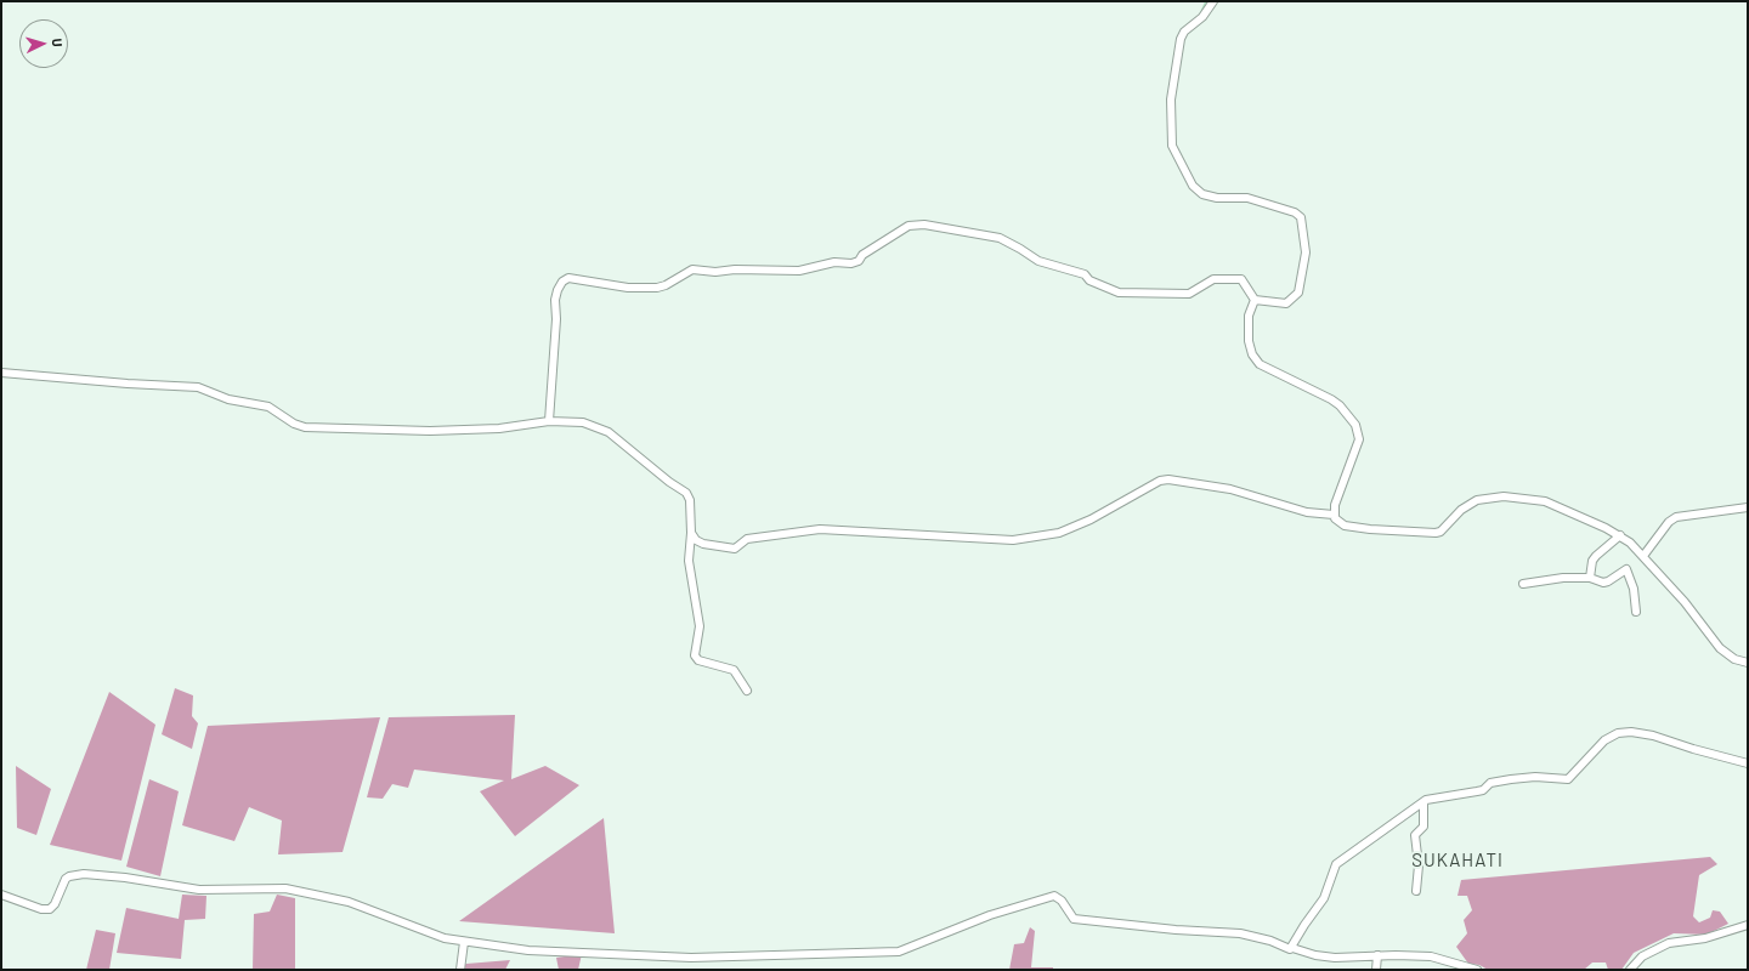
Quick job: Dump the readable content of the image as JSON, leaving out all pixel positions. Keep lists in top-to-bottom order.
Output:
{
  "districts": ["SUKAHATI"],
  "north": "right"
}
